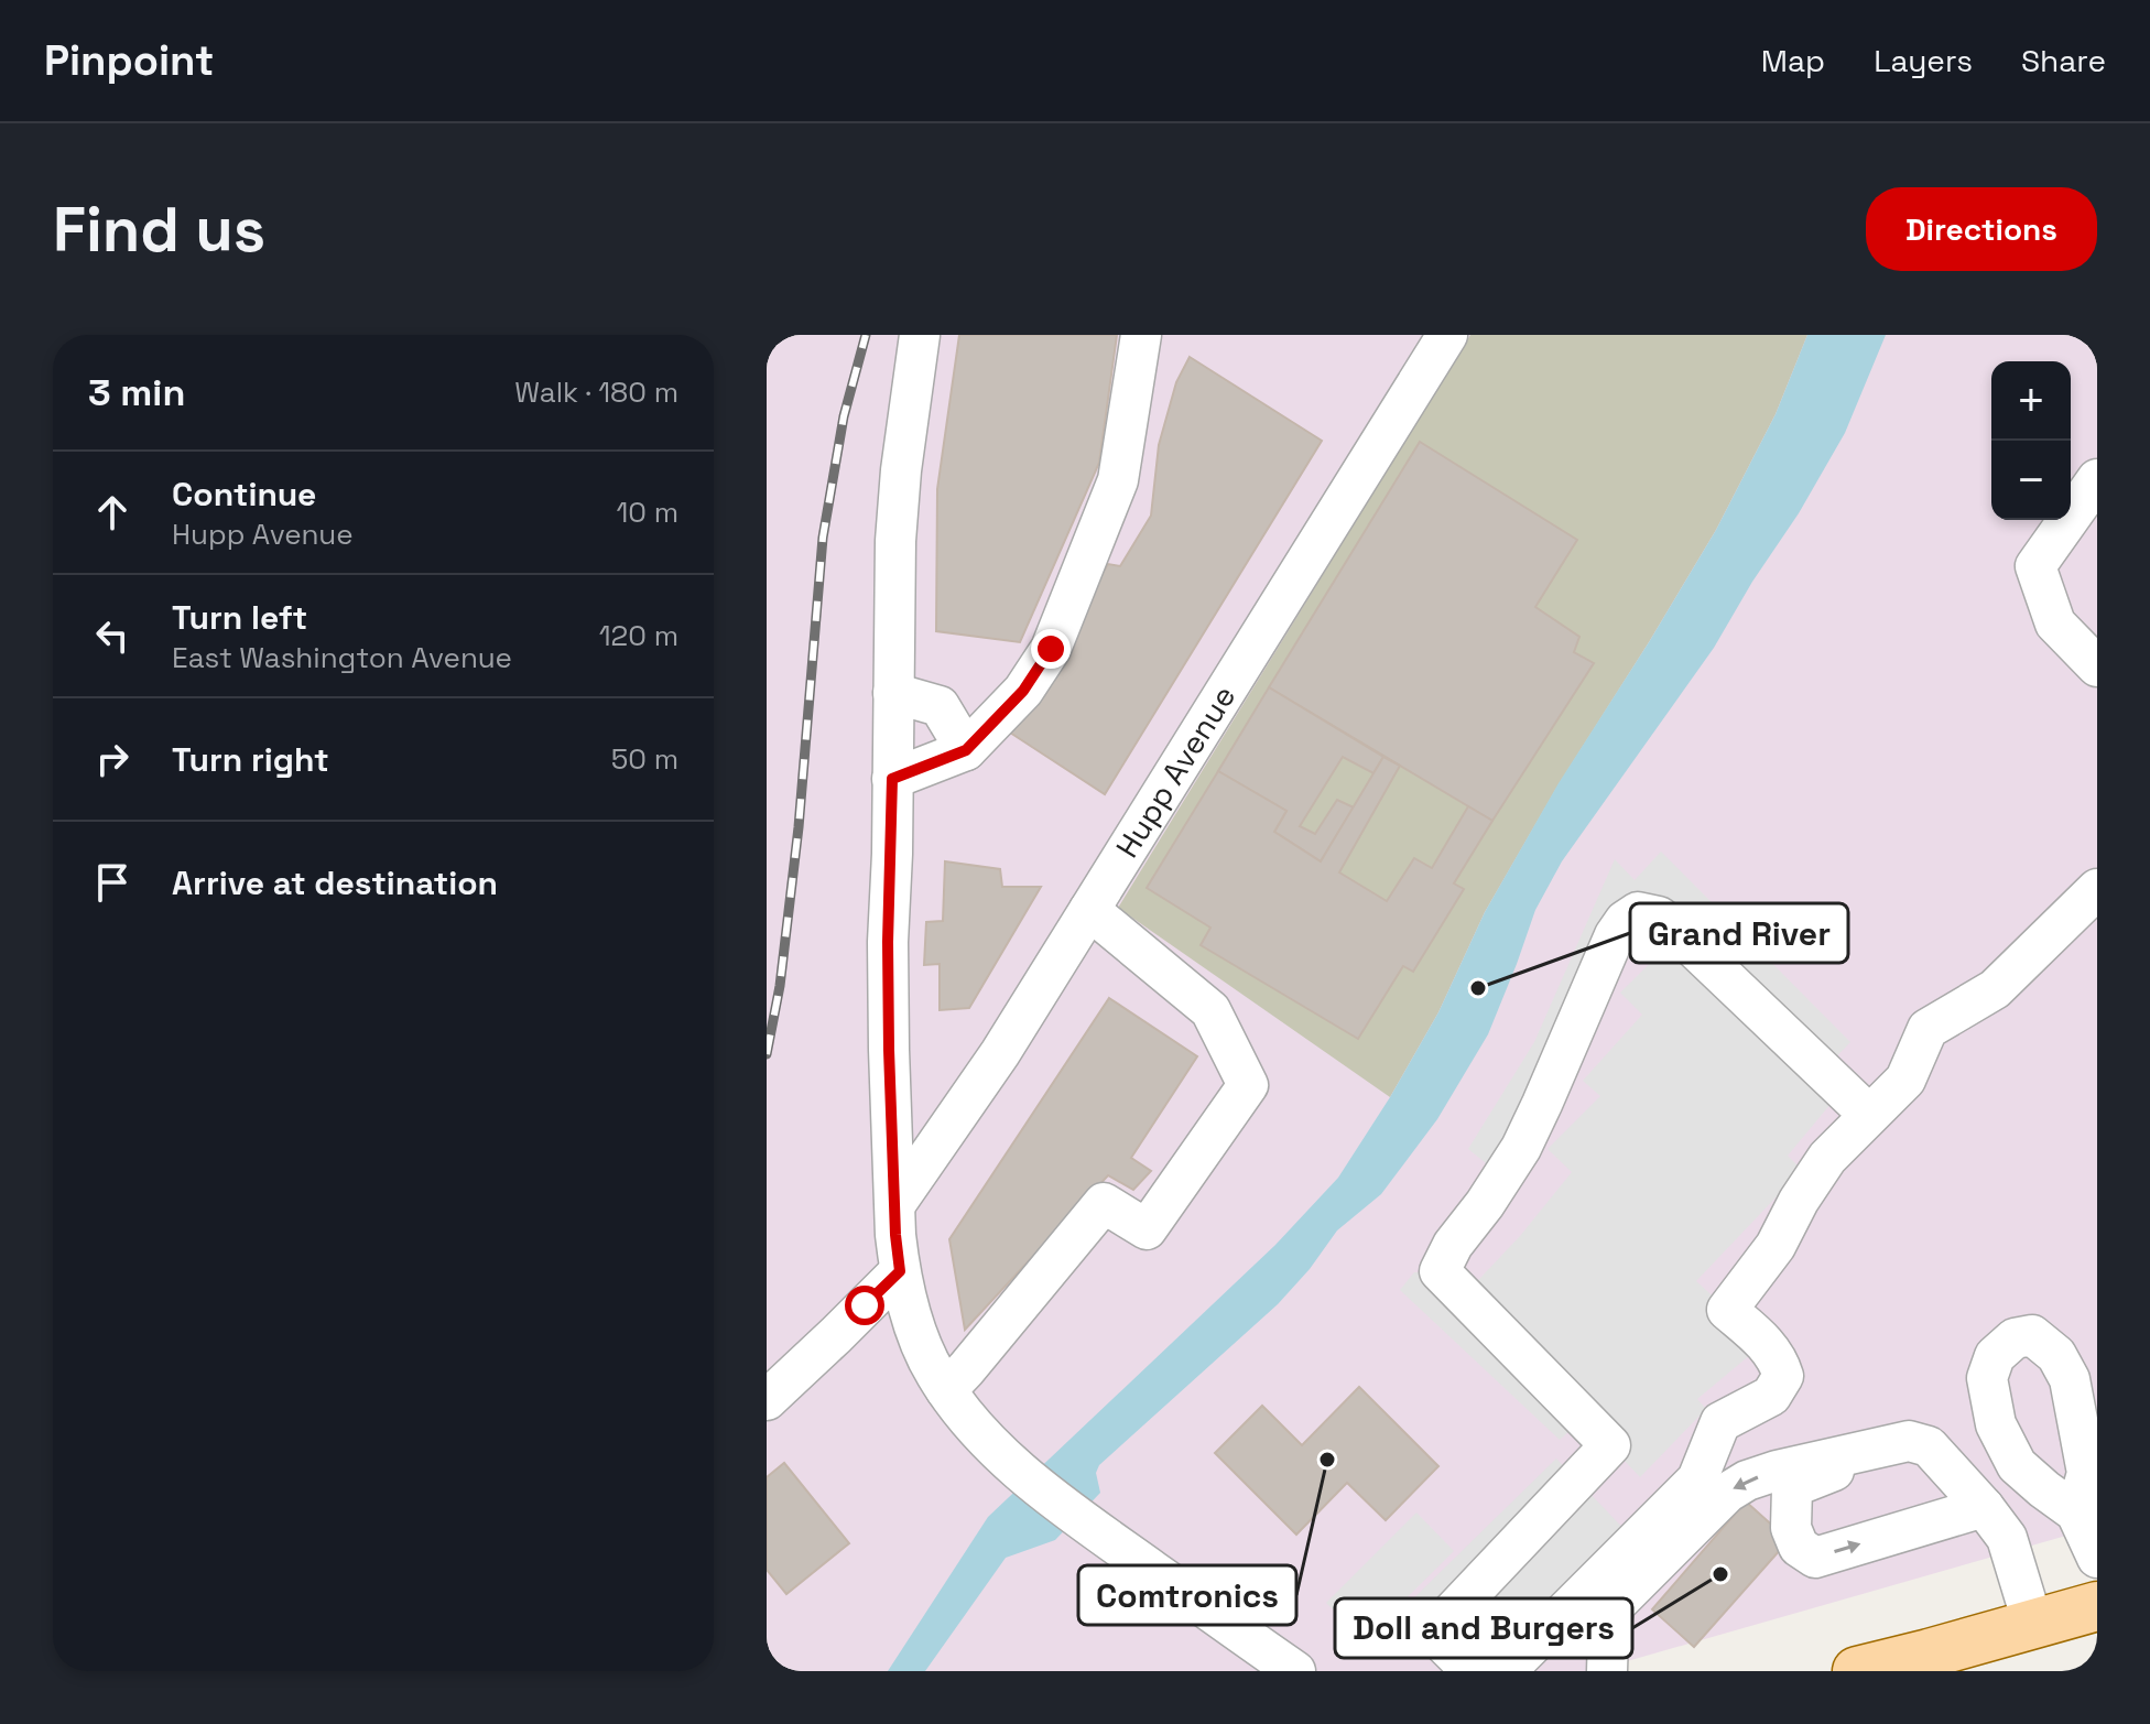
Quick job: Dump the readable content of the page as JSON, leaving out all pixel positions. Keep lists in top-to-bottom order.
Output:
{
  "streets": {
    "street": ["Hupp Avenue"]
  },
  "places": ["Grand River", "Comtronics", "Doll and Burgers"],
  "page": {
    "header": "Pinpoint",
    "nav": ["Map", "Layers", "Share"],
    "buttons": "Directions",
    "title": "Find us",
    "heading": ["3 min", "Walk · 180 m"],
    "map_buttons": ["+", "−"],
    "list": [
      ["Continue", "Hupp Avenue", "10 m"],
      ["Turn left", "East Washington Avenue", "120 m"],
      ["Turn right", "50 m"],
      "Arrive at destination"
    ]
  }
}
